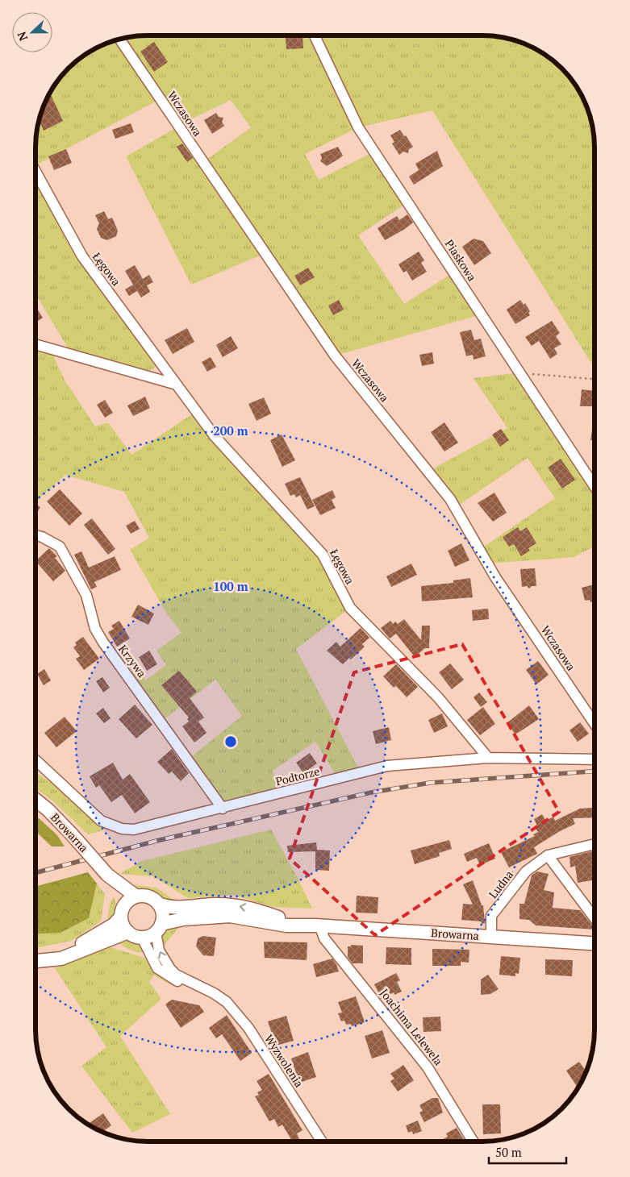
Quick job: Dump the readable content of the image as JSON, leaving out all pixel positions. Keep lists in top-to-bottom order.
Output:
{
  "streets": {
    "street": [
      "Wczasowa",
      "Piaskowa",
      "Łęgowa",
      "Krzywa",
      "Podtorze",
      "Browarna",
      "Ludna",
      "Joachima Lelewela",
      "Wyzwolenia"
    ]
  },
  "crossings": [
    ["Łęgowa", "Podtorze"],
    ["Krzywa", "Podtorze"],
    ["Browarna", "Ludna"],
    ["Browarna", "Joachima Lelewela"],
    ["Browarna", "Wyzwolenia"]
  ],
  "scale_bar": "50 m",
  "north": "left",
  "rings": ["200 m", "100 m"]
}
